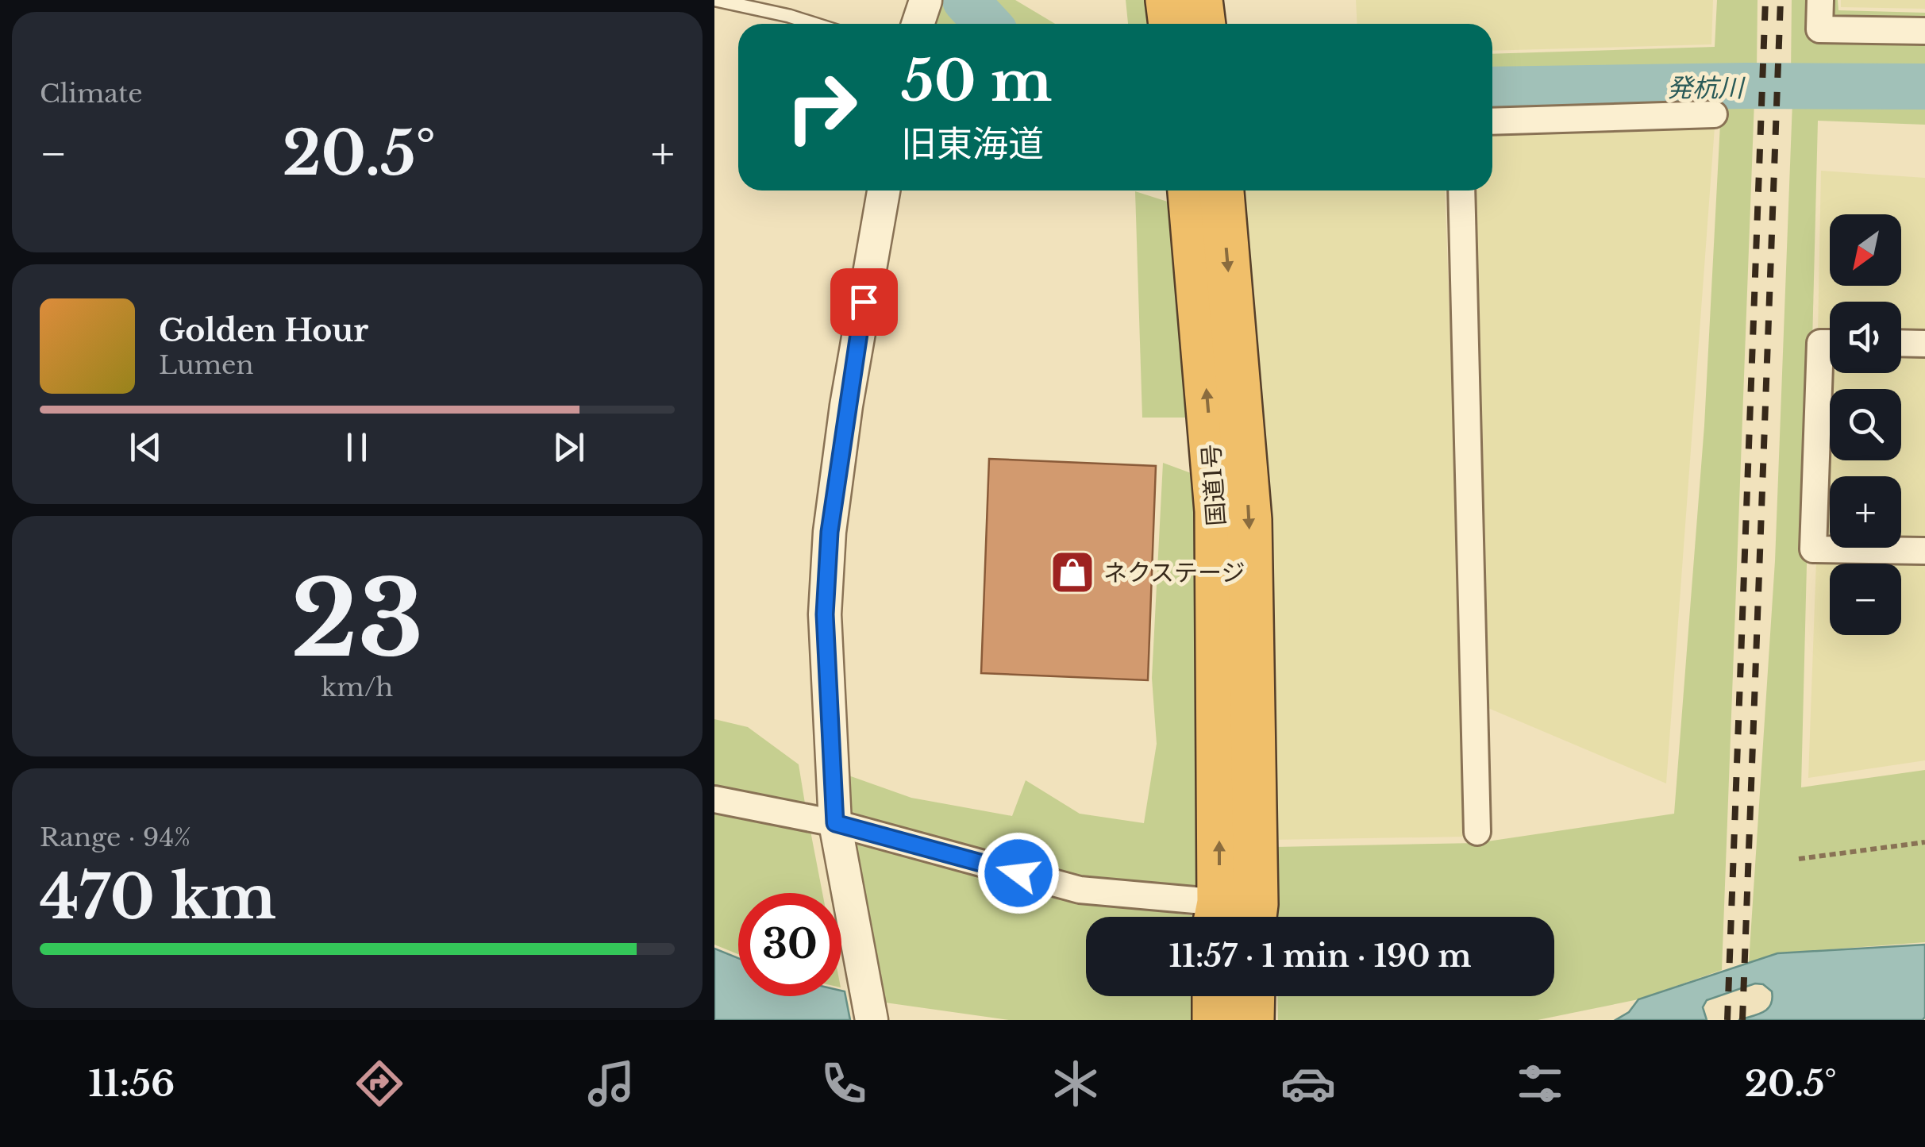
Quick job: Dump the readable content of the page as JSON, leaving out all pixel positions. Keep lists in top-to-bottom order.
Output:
{
  "streets": {
    "highway": ["国道1号"]
  },
  "water": ["発杭川"],
  "places": {
    "shop": ["ネクステージ"]
  },
  "north": "bottom left",
  "page": {
    "tile": [
      "Climate",
      ["23", "km/h"],
      ["Range · 94%", "470 km"]
    ],
    "turn": ["50 m", "旧東海道"],
    "heat": ["−", "20.5°", "+"],
    "map_buttons": ["+", "−"],
    "song": ["Golden Hour", "Lumen"],
    "limit": "30",
    "trip": "11:57 · 1 min · 190 m",
    "tabs": ["11:56", "20.5°"]
  }
}
